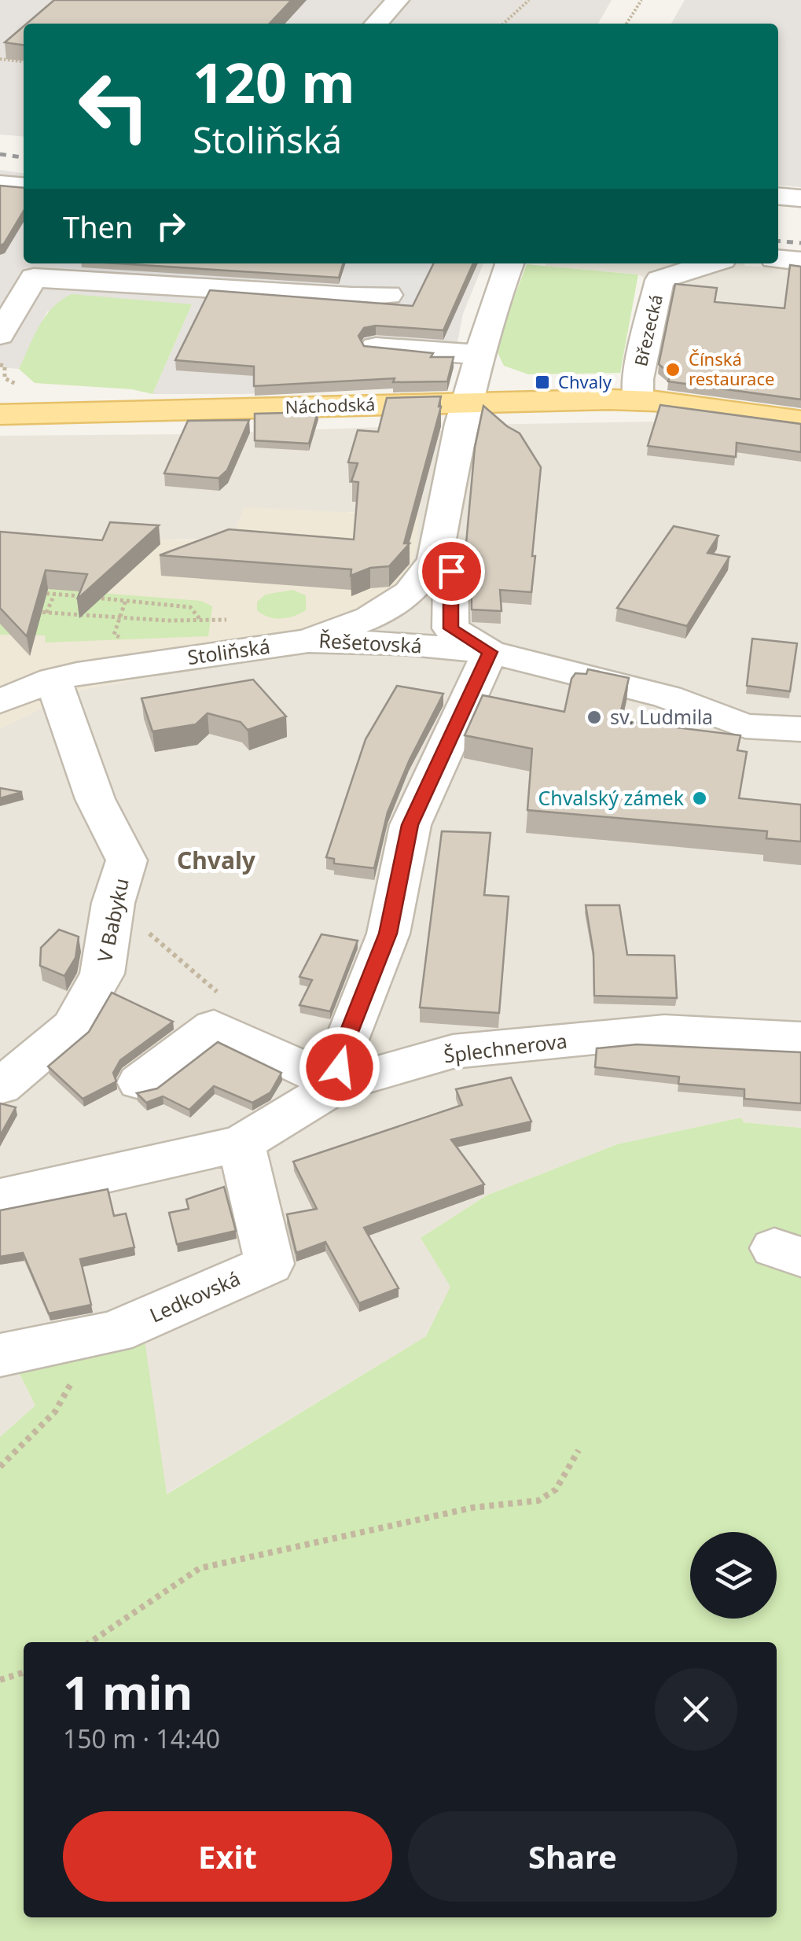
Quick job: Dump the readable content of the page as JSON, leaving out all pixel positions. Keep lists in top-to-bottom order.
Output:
{
  "streets": {
    "main road": ["Náchodská"],
    "street": [
      "Březecká",
      "Řešetovská",
      "Stoliňská",
      "V Babyku",
      "Šplechnerova",
      "Ledkovská"
    ]
  },
  "crossings": [
    ["Březecká", "Náchodská"],
    ["Náchodská", "Stoliňská"],
    ["Řešetovská", "Stoliňská"],
    ["Stoliňská", "V Babyku"],
    ["Šplechnerova", "Ledkovská"]
  ],
  "districts": ["Chvaly"],
  "places": {
    "other": ["Čínská restaurace", "sv. Ludmila", "Chvalský zámek"],
    "transit": ["Chvaly"]
  },
  "page": {
    "turn": ["120 m", "Stoliňská"],
    "then": "Then",
    "heading": ["1 min", "150 m · 14:40"],
    "buttons": ["Exit", "Share"]
  }
}
